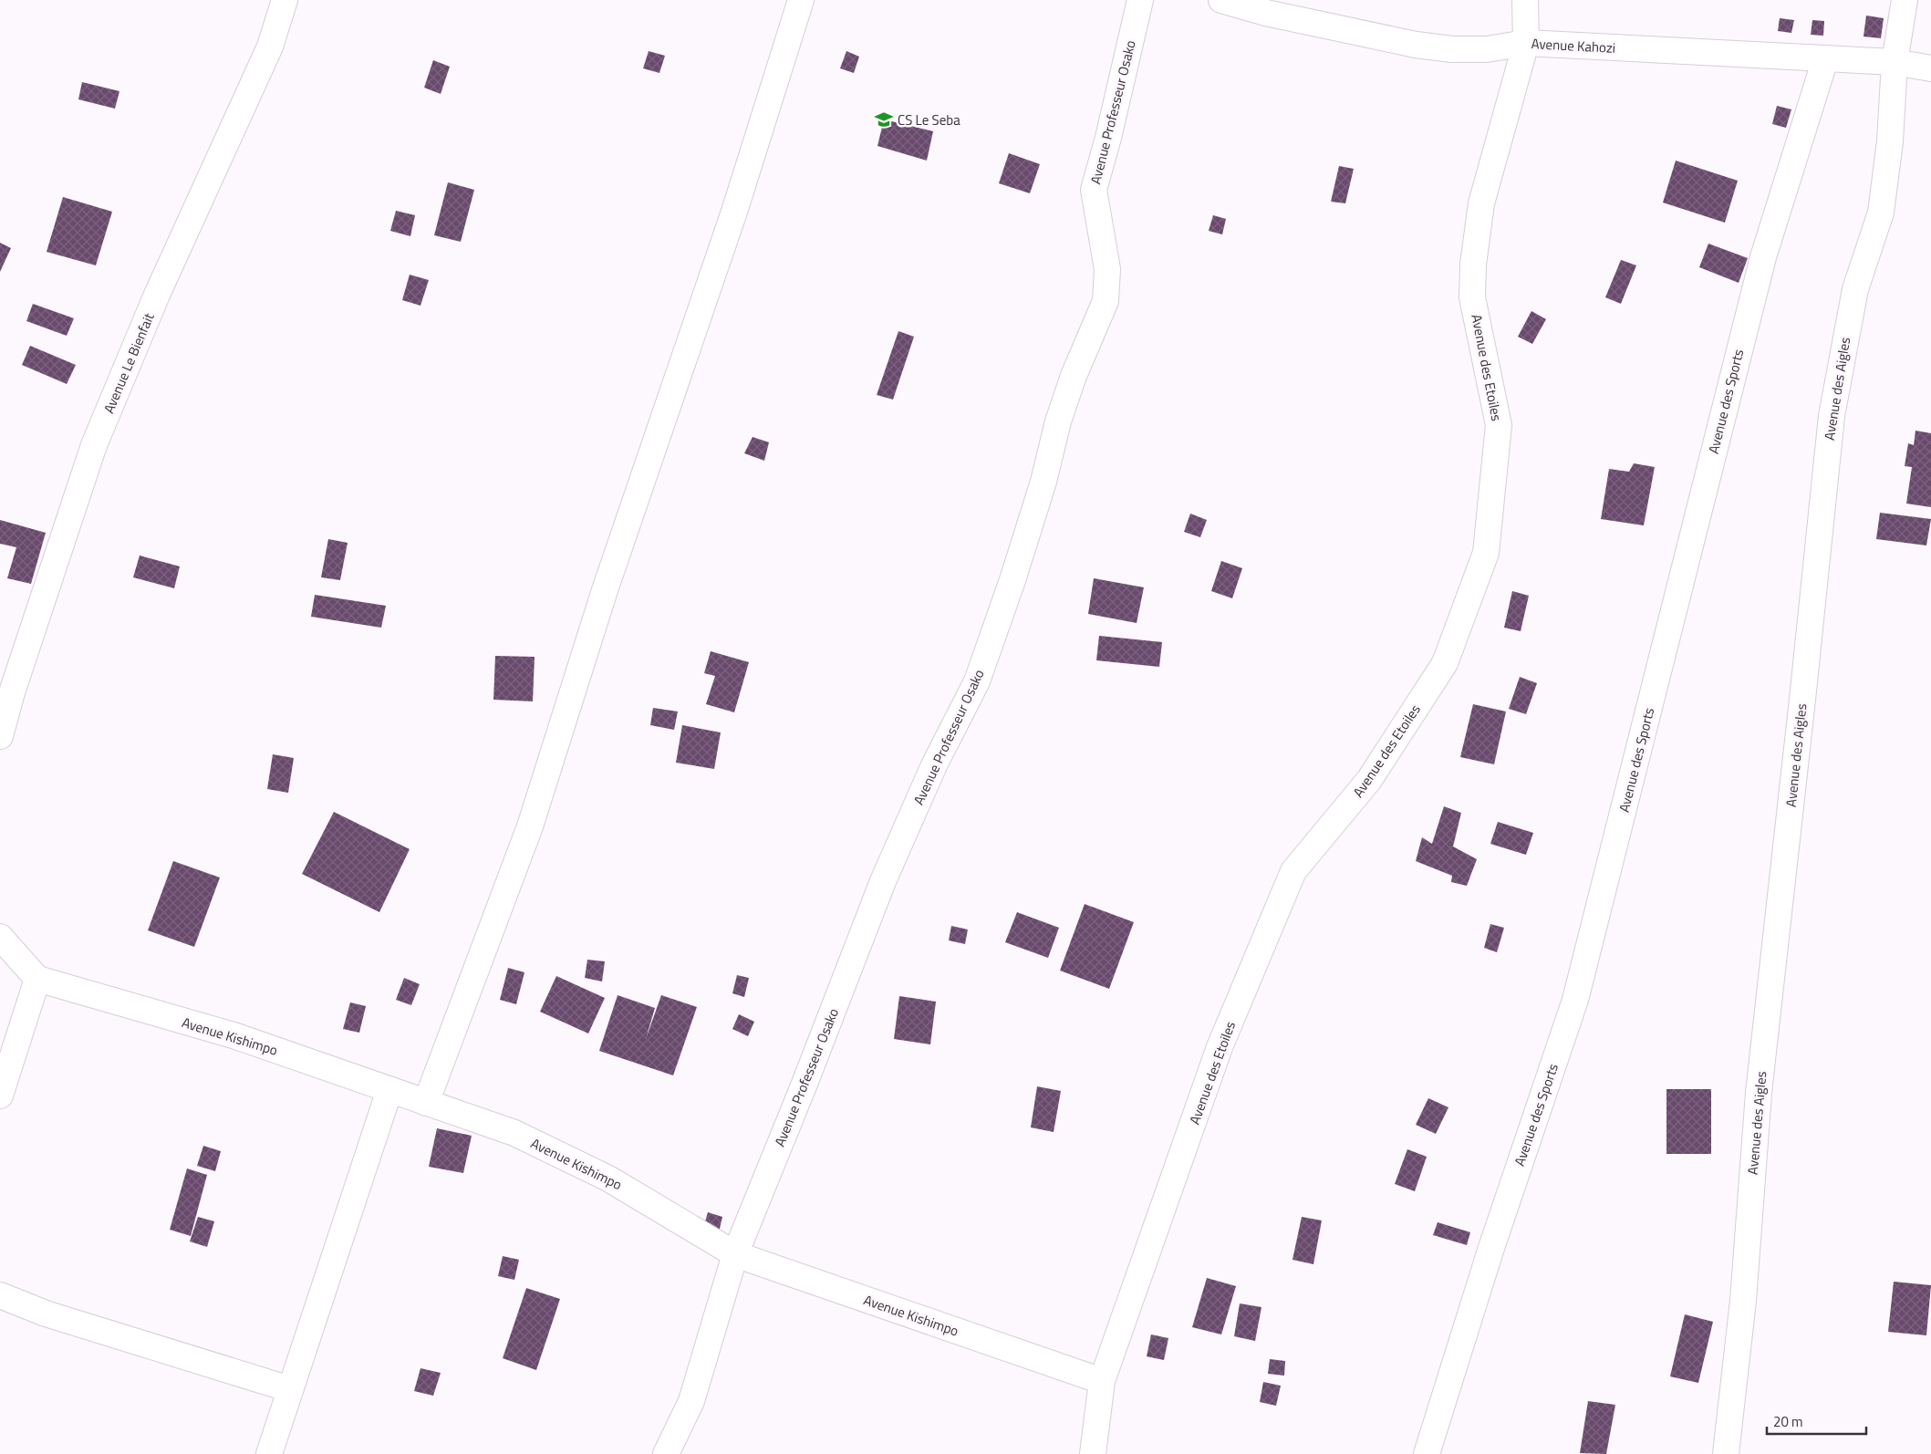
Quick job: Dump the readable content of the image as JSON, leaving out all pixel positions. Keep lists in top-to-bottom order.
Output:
{
  "streets": {
    "street": [
      "Avenue Kahozi",
      "Avenue Professeur Osako",
      "Avenue Le Bienfait",
      "Avenue des Etoiles",
      "Avenue des Aigles",
      "Avenue des Sports",
      "Avenue Kishimpo"
    ]
  },
  "crossings": [
    ["Avenue Kahozi", "Avenue des Etoiles"],
    ["Avenue Kahozi", "Avenue des Aigles"],
    ["Avenue Kahozi", "Avenue des Sports"],
    ["Avenue Professeur Osako", "Avenue Kishimpo"],
    ["Avenue des Etoiles", "Avenue Kishimpo"]
  ],
  "places": {
    "school or university": ["CS Le Seba"]
  },
  "scale_bar": "20 m"
}
